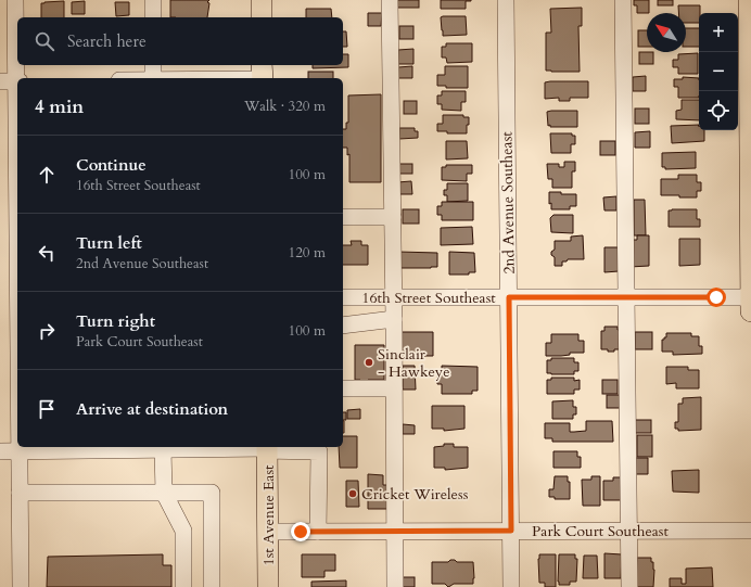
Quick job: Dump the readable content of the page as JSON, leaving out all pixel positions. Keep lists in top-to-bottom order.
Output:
{
  "streets": {
    "main road": ["1st Avenue East"],
    "street": ["2nd Avenue Southeast", "16th Street Southeast", "Park Court Southeast"]
  },
  "crossings": [
    ["2nd Avenue Southeast", "16th Street Southeast"],
    ["2nd Avenue Southeast", "Park Court Southeast"],
    ["1st Avenue East", "Park Court Southeast"]
  ],
  "places": ["Sinclair - Hawkeye", "Cricket Wireless"],
  "north": "top left",
  "page": {
    "map_buttons": ["+", "−"],
    "search": "Search here",
    "heading": ["4 min", "Walk · 320 m"],
    "list": [
      ["Continue", "16th Street Southeast", "100 m"],
      ["Turn left", "2nd Avenue Southeast", "120 m"],
      ["Turn right", "Park Court Southeast", "100 m"],
      "Arrive at destination"
    ]
  }
}
